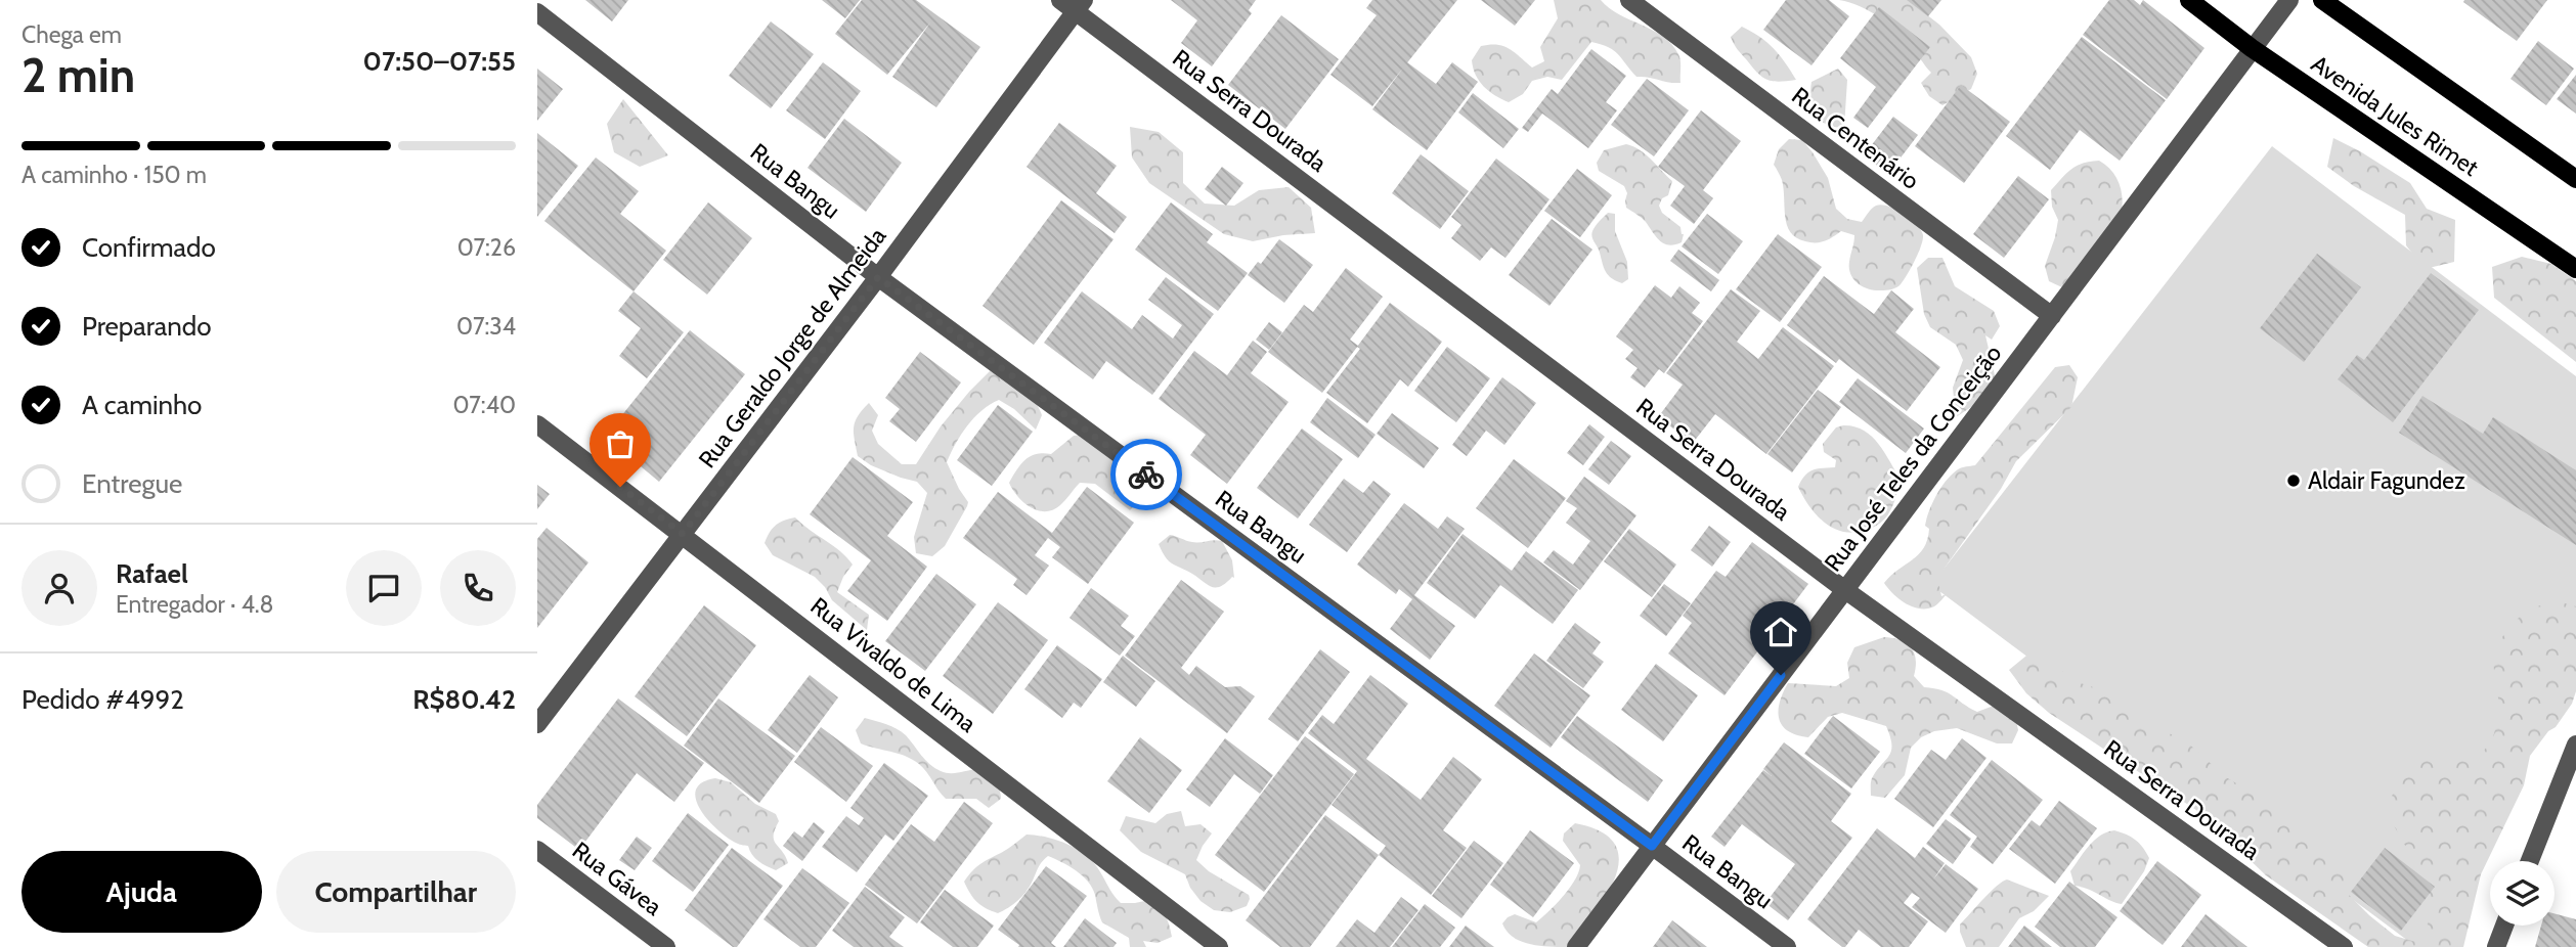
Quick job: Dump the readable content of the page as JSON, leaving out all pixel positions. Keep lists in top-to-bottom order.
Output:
{
  "streets": {
    "main road": ["Avenida Jules Rimet"],
    "street": [
      "Rua Serra Dourada",
      "Rua Centenário",
      "Rua Bangu",
      "Rua Geraldo Jorge de Almeida",
      "Rua José Teles da Conceição",
      "Rua Vivaldo de Lima",
      "Rua Gávea"
    ]
  },
  "crossings": [
    ["Rua Serra Dourada", "Rua Geraldo Jorge de Almeida"],
    ["Rua Serra Dourada", "Rua José Teles da Conceição"],
    ["Avenida Jules Rimet", "Rua José Teles da Conceição"],
    ["Rua Centenário", "Rua José Teles da Conceição"],
    ["Rua Bangu", "Rua Geraldo Jorge de Almeida"],
    ["Rua Bangu", "Rua José Teles da Conceição"],
    ["Rua Geraldo Jorge de Almeida", "Rua Vivaldo de Lima"]
  ],
  "places": ["Aldair Fagundez"],
  "page": {
    "heading": ["2 min", "Chega em", "07:50–07:55"],
    "panel": [
      "Rafael",
      "Entregador · 4.8",
      "Pedido #4992",
      "R$80.42"
    ],
    "bar": "A caminho · 150 m",
    "list": [
      ["Confirmado", "07:26"],
      ["Preparando", "07:34"],
      ["A caminho", "07:40"],
      "Entregue"
    ],
    "buttons": ["Ajuda", "Compartilhar"]
  }
}
